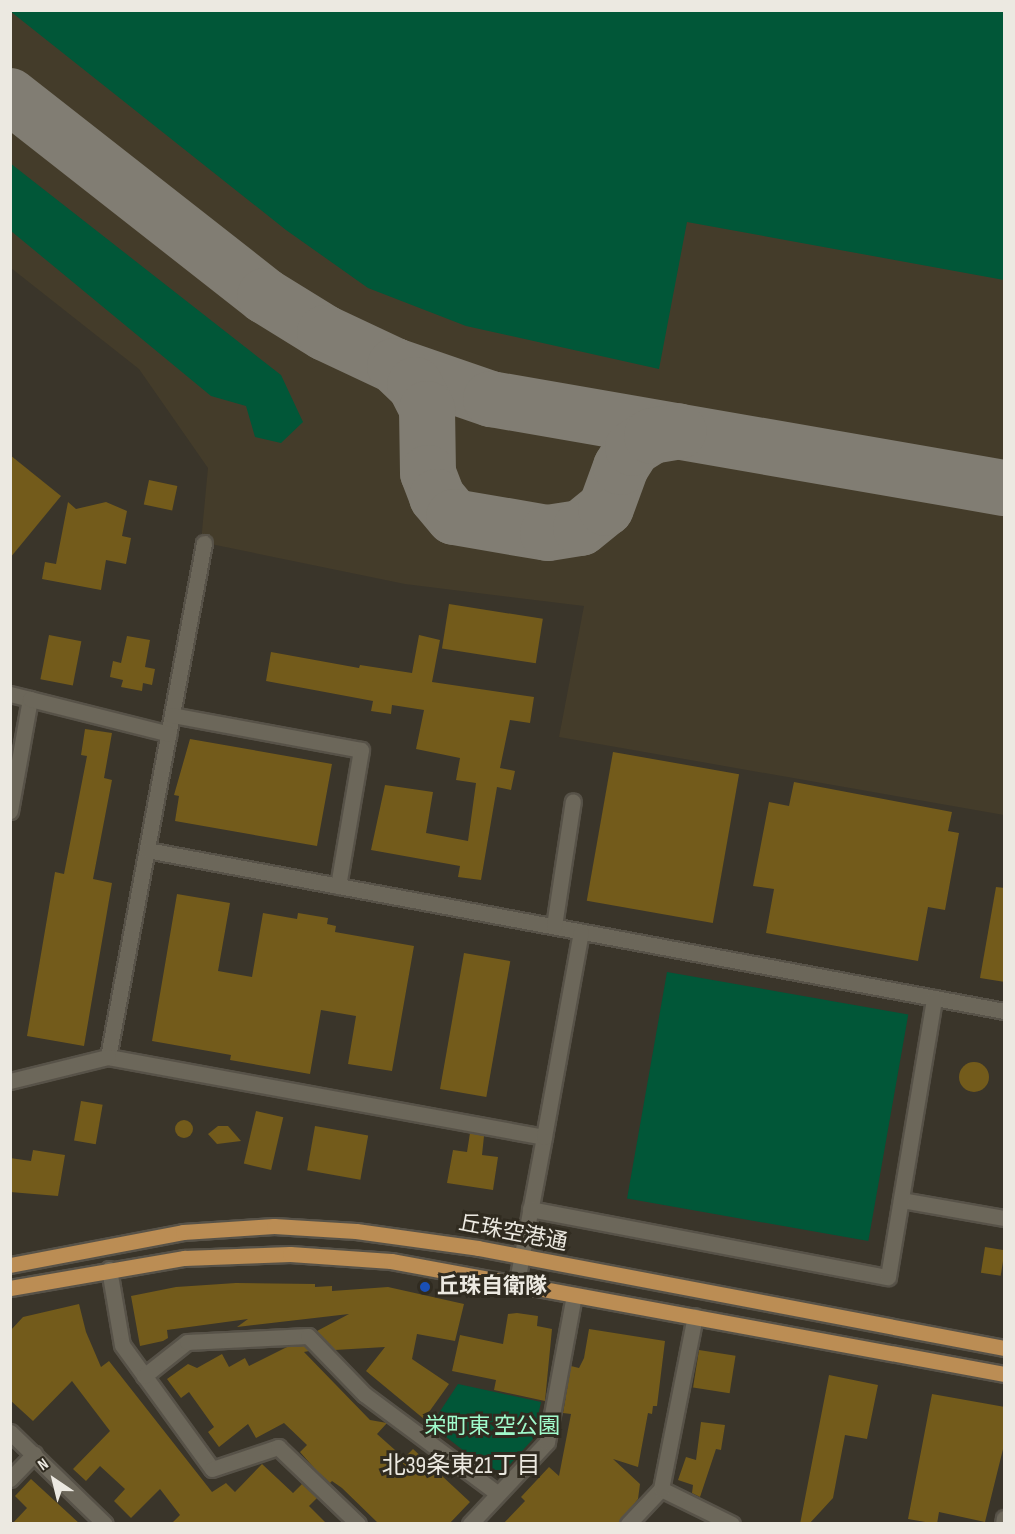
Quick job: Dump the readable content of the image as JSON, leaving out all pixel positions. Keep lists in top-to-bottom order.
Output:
{
  "streets": {
    "main road": ["丘珠空港通"]
  },
  "districts": ["北39条東21丁目"],
  "parks": ["栄町東 空公園"],
  "places": ["丘珠自衛隊"],
  "north": "top left"
}
